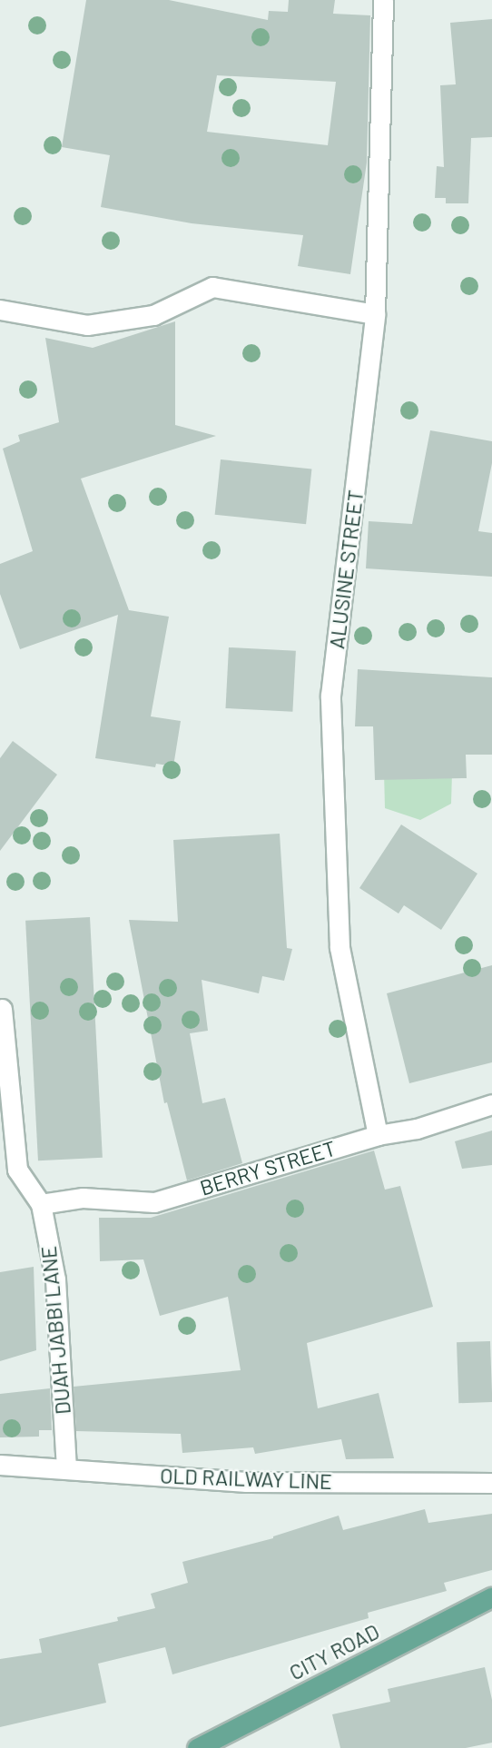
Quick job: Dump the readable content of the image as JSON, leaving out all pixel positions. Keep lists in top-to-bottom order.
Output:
{
  "streets": {
    "main road": ["CITY ROAD"],
    "street": [
      "ALUSINE STREET",
      "BERRY STREET",
      "DUAH JABBI LANE",
      "OLD RAILWAY LINE"
    ]
  },
  "crossings": [
    ["ALUSINE STREET", "BERRY STREET"],
    ["BERRY STREET", "DUAH JABBI LANE"],
    ["DUAH JABBI LANE", "OLD RAILWAY LINE"]
  ]
}
